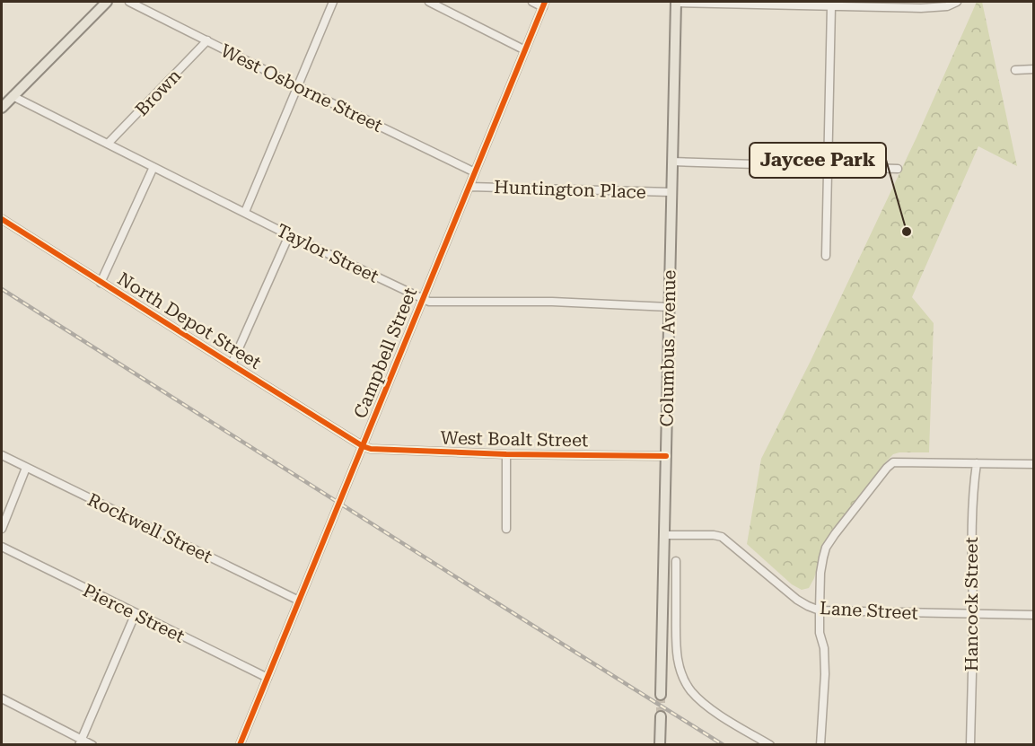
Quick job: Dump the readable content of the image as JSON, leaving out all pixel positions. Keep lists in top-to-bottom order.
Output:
{
  "streets": {
    "main road": ["Columbus Avenue"],
    "street": [
      "West Osborne Street",
      "Brown",
      "Huntington Place",
      "Taylor Street",
      "North Depot Street",
      "Campbell Street",
      "West Boalt Street",
      "Rockwell Street",
      "Hancock Street",
      "Lane Street",
      "Pierce Street"
    ]
  },
  "crossings": [
    ["West Osborne Street", "Brown"],
    ["West Osborne Street", "Campbell Street"],
    ["Brown", "Taylor Street"],
    ["Huntington Place", "Columbus Avenue"],
    ["Huntington Place", "Campbell Street"],
    ["Taylor Street", "Columbus Avenue"],
    ["Taylor Street", "Campbell Street"],
    ["North Depot Street", "Campbell Street"],
    ["North Depot Street", "West Boalt Street"],
    ["Columbus Avenue", "West Boalt Street"],
    ["Columbus Avenue", "Lane Street"],
    ["Campbell Street", "West Boalt Street"],
    ["Campbell Street", "Rockwell Street"],
    ["Campbell Street", "Pierce Street"],
    ["Hancock Street", "Lane Street"]
  ],
  "places": ["Jaycee Park"]
}
